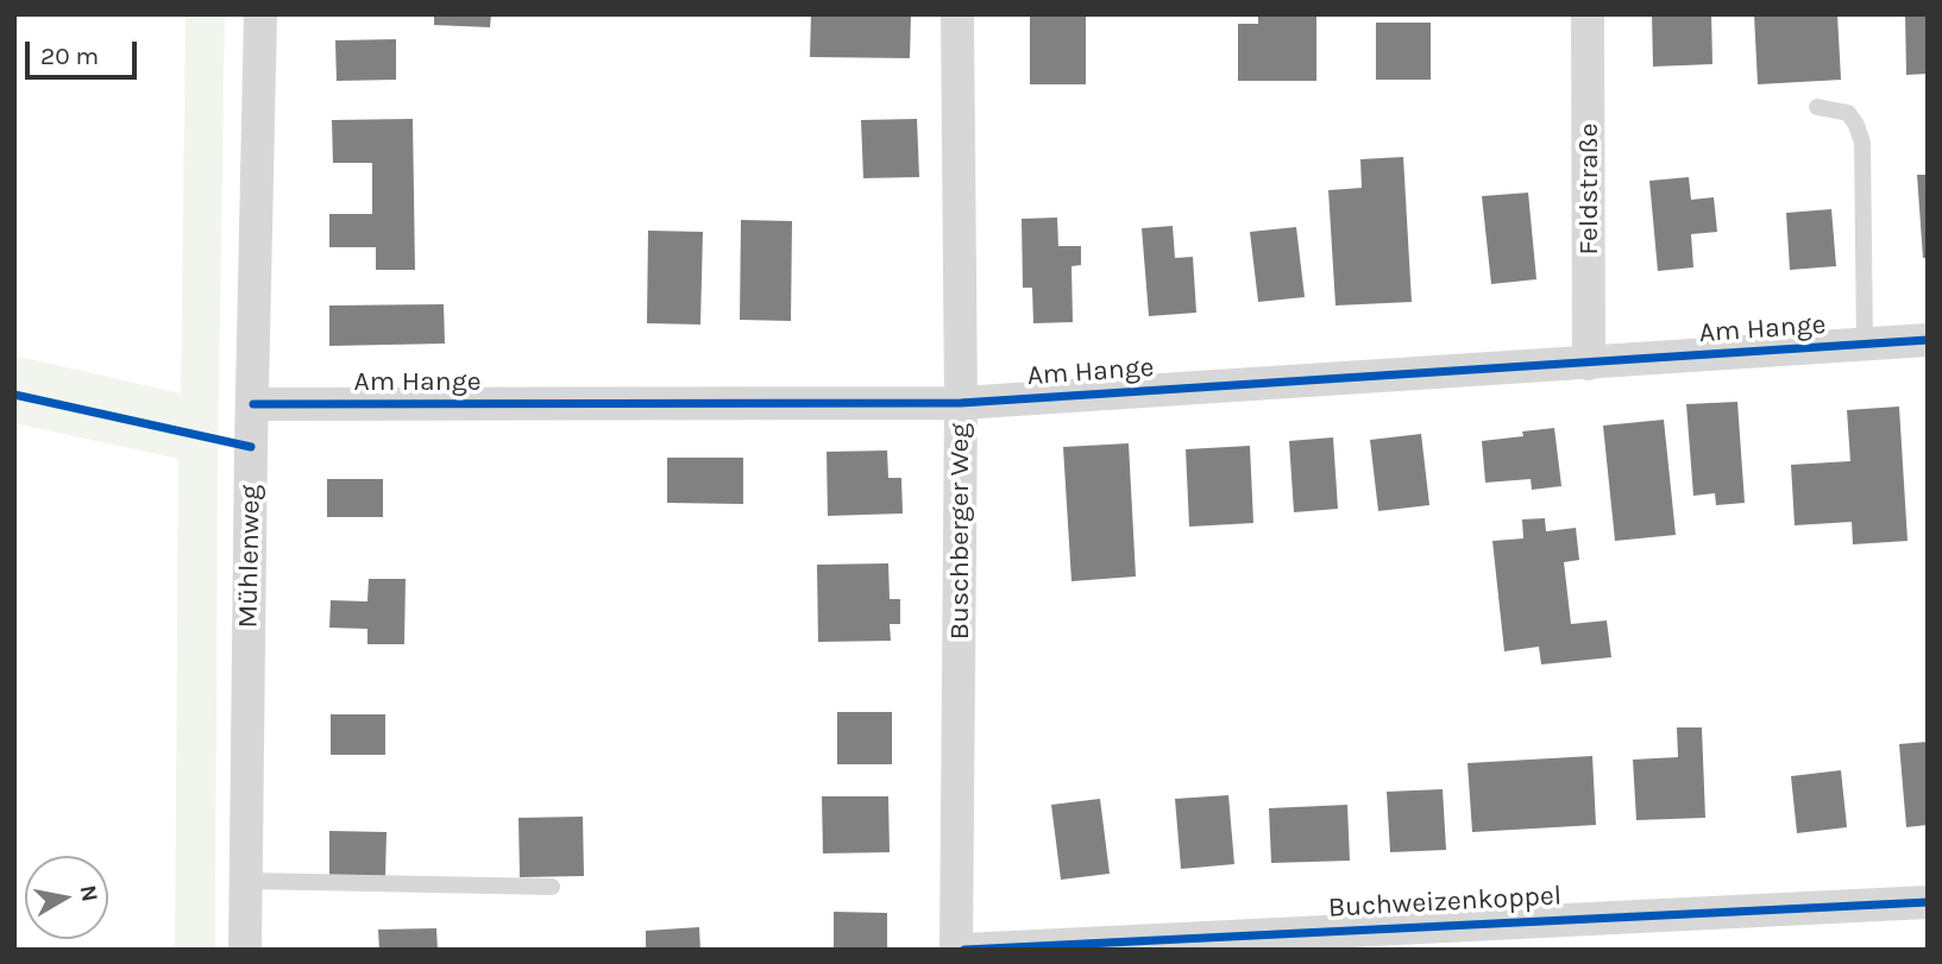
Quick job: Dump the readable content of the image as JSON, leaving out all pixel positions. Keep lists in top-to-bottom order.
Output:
{
  "streets": {
    "street": [
      "Feldstraße",
      "Am Hange",
      "Buschberger Weg",
      "Mühlenweg",
      "Buchweizenkoppel"
    ]
  },
  "crossings": [
    ["Feldstraße", "Am Hange"],
    ["Am Hange", "Buschberger Weg"],
    ["Am Hange", "Mühlenweg"]
  ],
  "scale_bar": "20 m",
  "north": "right"
}
